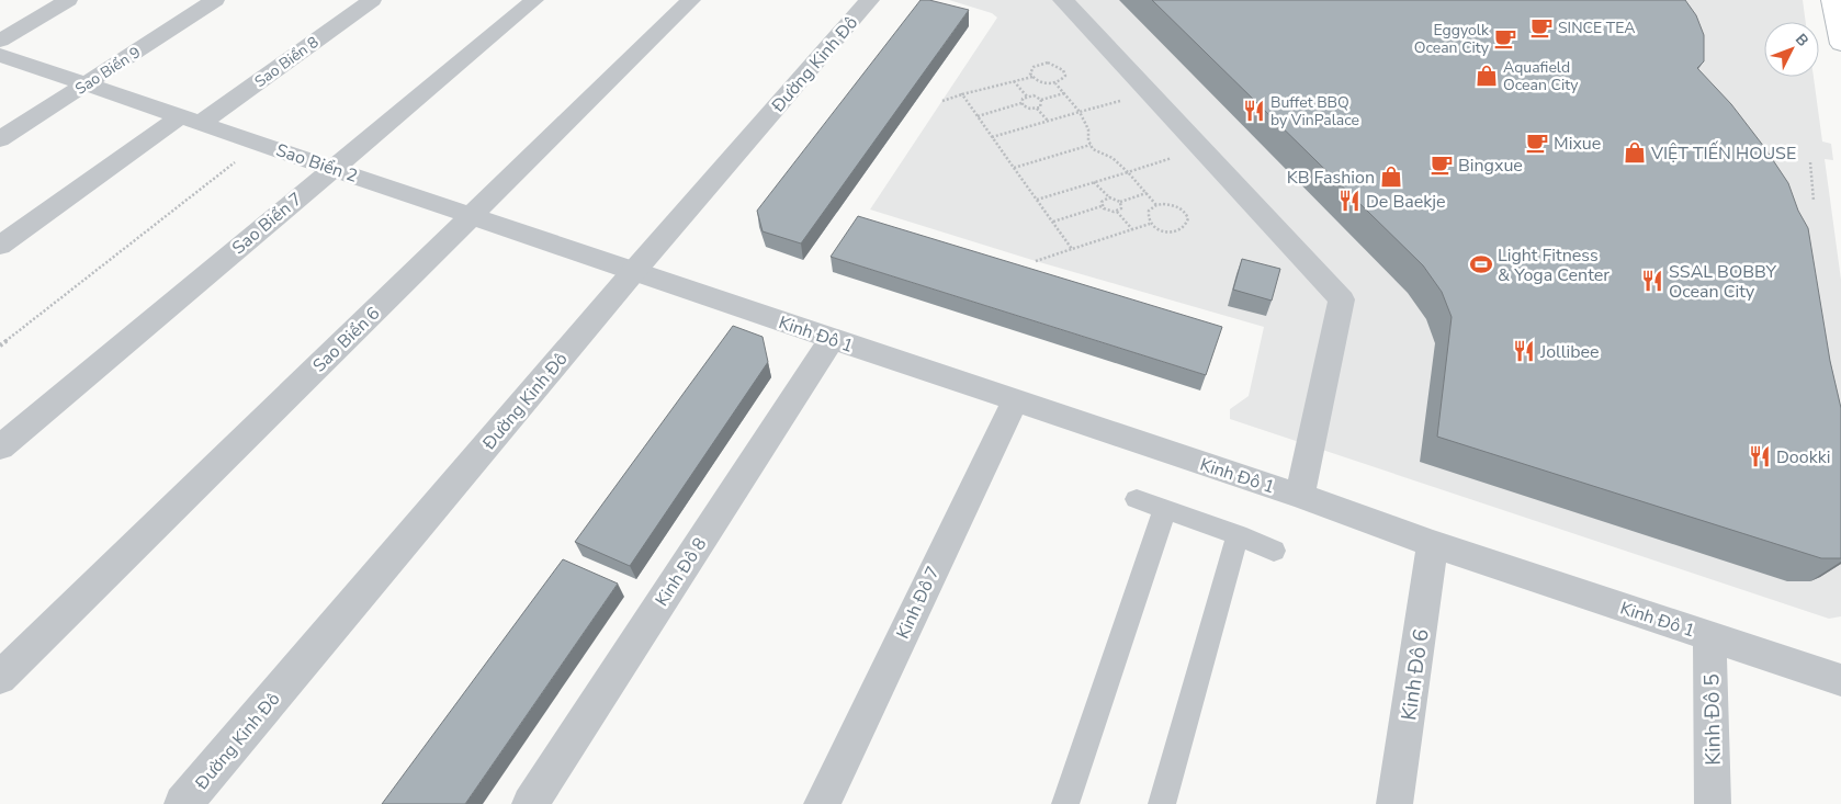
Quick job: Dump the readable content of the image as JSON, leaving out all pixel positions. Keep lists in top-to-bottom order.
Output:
{
  "streets": {
    "street": [
      "Sao Biển 8",
      "Đường Kinh Đô",
      "Sao Biển 9",
      "Sao Biển 2",
      "Sao Biển 7",
      "Kinh Đô 1",
      "Sao Biển 6",
      "Kinh Đô 8",
      "Kinh Đô 7",
      "Kinh Đô 6",
      "Kinh Đô 5"
    ]
  },
  "crossings": [
    ["Sao Biển 8", "Sao Biển 2"],
    ["Đường Kinh Đô", "Sao Biển 2"],
    ["Đường Kinh Đô", "Kinh Đô 1"],
    ["Sao Biển 9", "Sao Biển 2"],
    ["Sao Biển 2", "Sao Biển 7"],
    ["Sao Biển 2", "Kinh Đô 1"],
    ["Sao Biển 2", "Sao Biển 6"],
    ["Kinh Đô 1", "Kinh Đô 8"],
    ["Kinh Đô 1", "Kinh Đô 7"],
    ["Kinh Đô 1", "Kinh Đô 6"],
    ["Kinh Đô 1", "Kinh Đô 5"]
  ],
  "places": {
    "cafe": [
      "SINCE TEA",
      "Eggyolk Ocean City",
      "Mixue",
      "Bingxue"
    ],
    "shop": ["Aquafield Ocean City", "VIỆT TIẾN HOUSE", "KB Fashion"],
    "restaurant": [
      "Buffet BBQ by VinPalace",
      "De Baekje",
      "SSAL BOBBY Ocean City",
      "Jollibee",
      "Dookki"
    ],
    "sports": ["Light Fitness & Yoga Center"]
  },
  "north": "top right"
}
